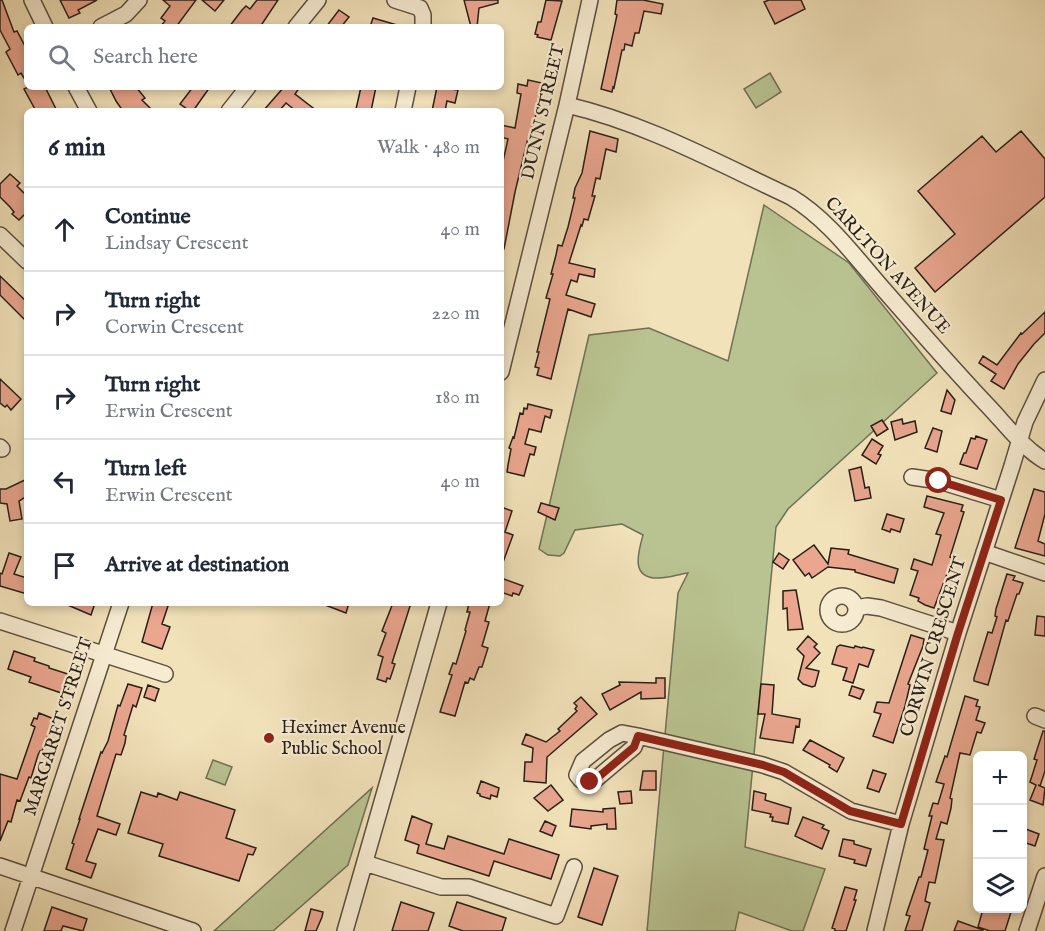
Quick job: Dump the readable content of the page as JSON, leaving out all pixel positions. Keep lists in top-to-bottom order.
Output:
{
  "streets": {
    "street": [
      "DUNN STREET",
      "CARLTON AVENUE",
      "CORWIN CRESCENT",
      "MARGARET STREET"
    ]
  },
  "crossings": [
    ["DUNN STREET", "CARLTON AVENUE"],
    ["CARLTON AVENUE", "CORWIN CRESCENT"]
  ],
  "places": ["Heximer Avenue Public School"],
  "page": {
    "search": "Search here",
    "heading": ["6 min", "Walk · 480 m"],
    "list": [
      ["Continue", "Lindsay Crescent", "40 m"],
      ["Turn right", "Corwin Crescent", "220 m"],
      ["Turn right", "Erwin Crescent", "180 m"],
      ["Turn left", "Erwin Crescent", "40 m"],
      "Arrive at destination"
    ],
    "map_buttons": ["+", "−"]
  }
}
